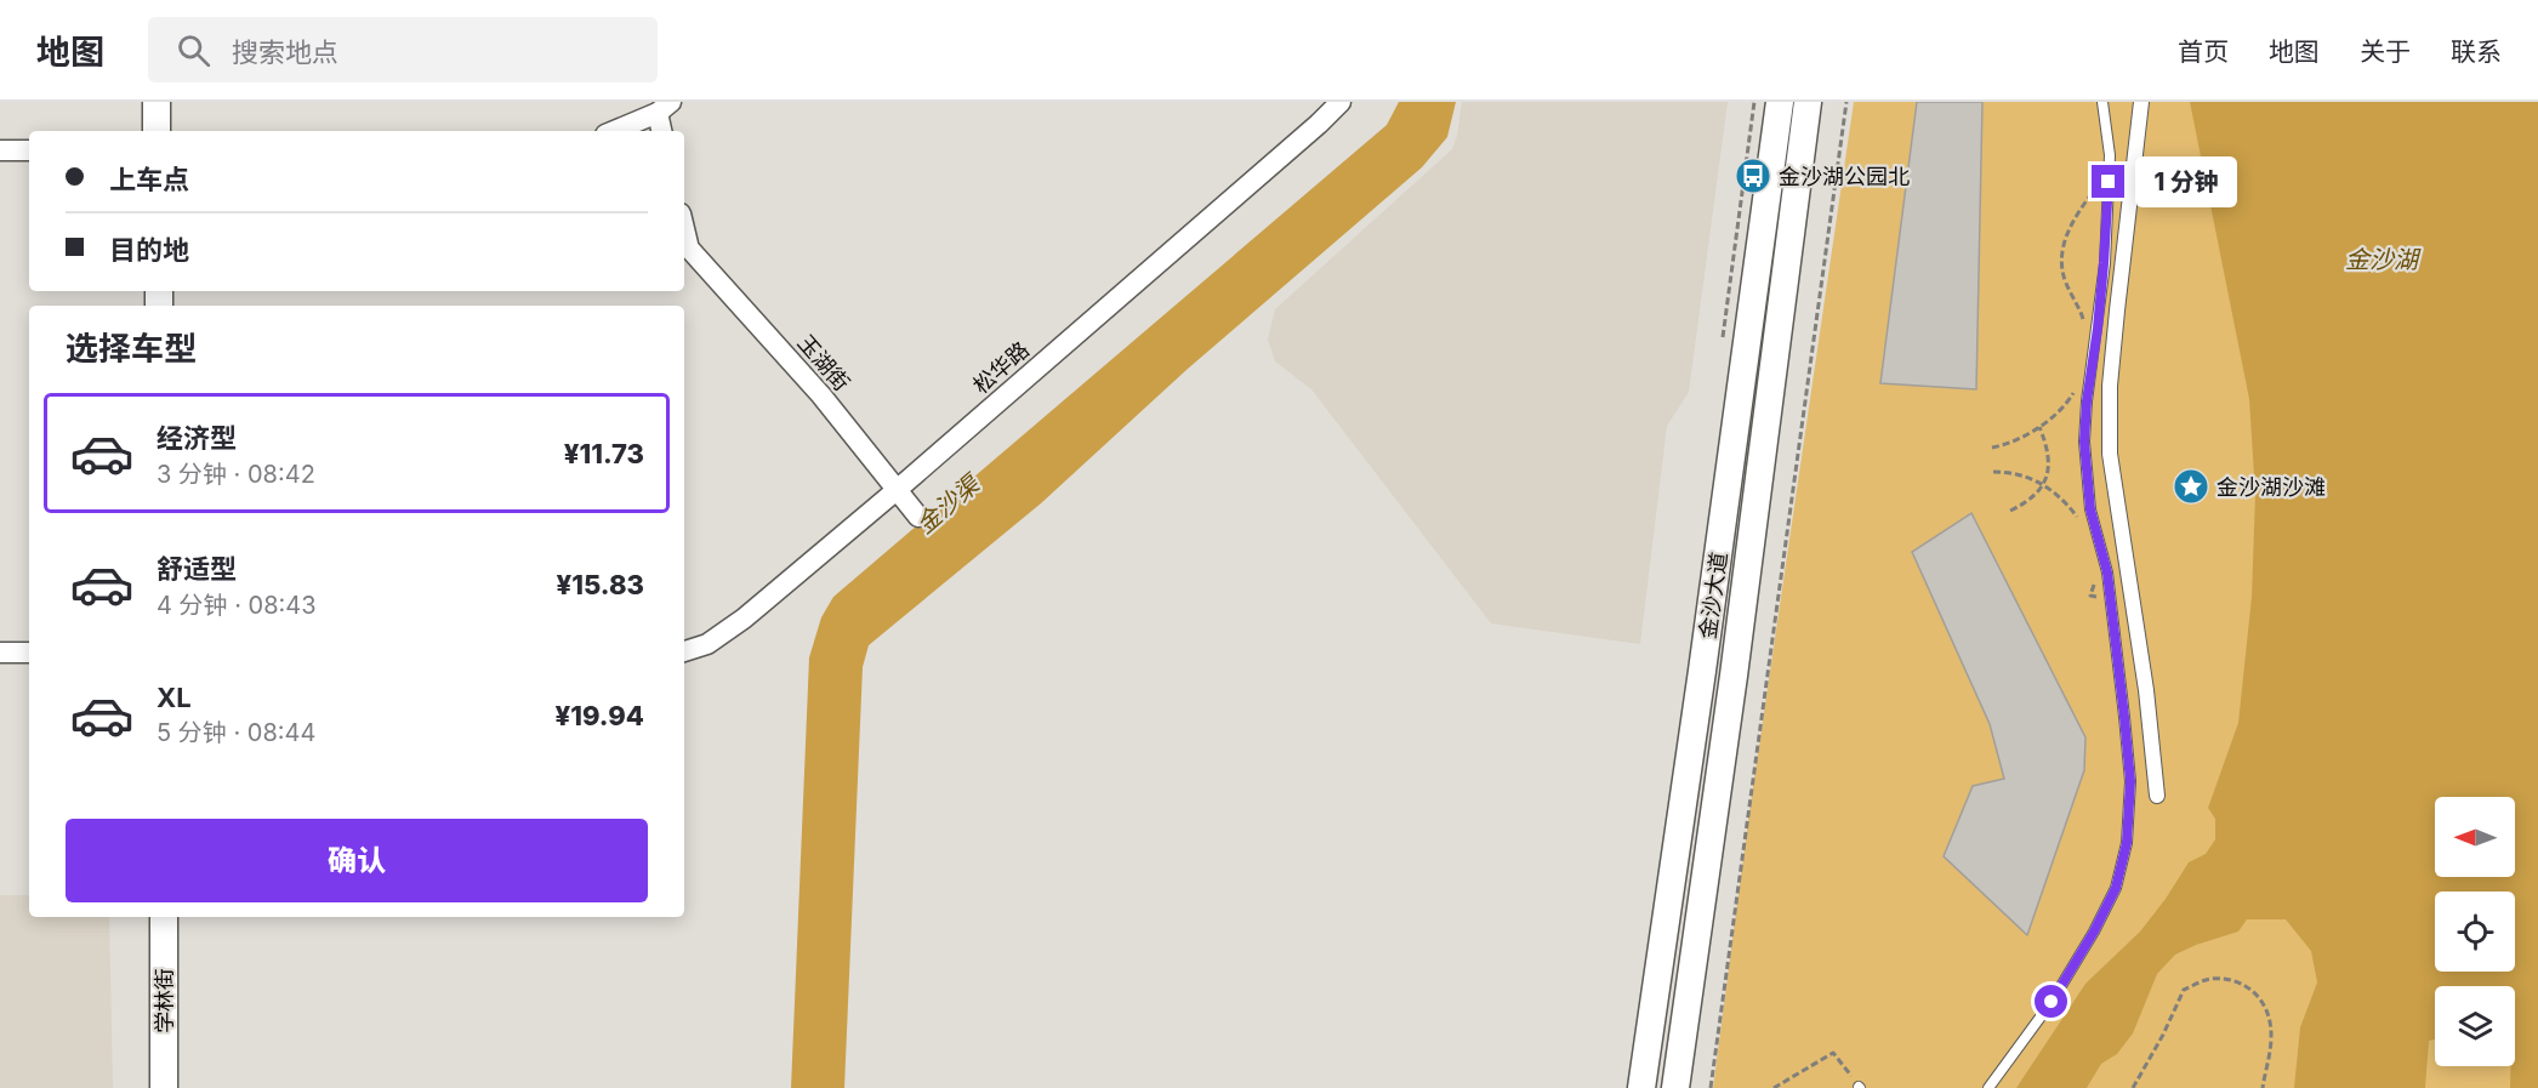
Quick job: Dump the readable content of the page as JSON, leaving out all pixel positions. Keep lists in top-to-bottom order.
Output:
{
  "streets": {
    "main road": ["金沙大道", "学林街"],
    "street": ["玉湖街", "松华路"]
  },
  "crossings": [
    ["玉湖街", "松华路"]
  ],
  "water": ["金沙湖", "金沙渠"],
  "places": {
    "bus stop": ["金沙湖公园北"],
    "place": ["金沙湖沙滩"]
  },
  "north": "left",
  "page": {
    "header": "地图",
    "search": "搜索地点",
    "nav": [
      "首页",
      "地图",
      "关于",
      "联系"
    ],
    "banner": ["上车点", "目的地"],
    "bubble": "1 分钟",
    "heading": "选择车型",
    "list": [
      {
        "name": "经济型",
        "note": "3 分钟 · 08:42",
        "value": "¥11.73"
      },
      {
        "name": "舒适型",
        "note": "4 分钟 · 08:43",
        "value": "¥15.83"
      },
      {
        "name": "XL",
        "note": "5 分钟 · 08:44",
        "value": "¥19.94"
      }
    ],
    "buttons": "确认"
  }
}
